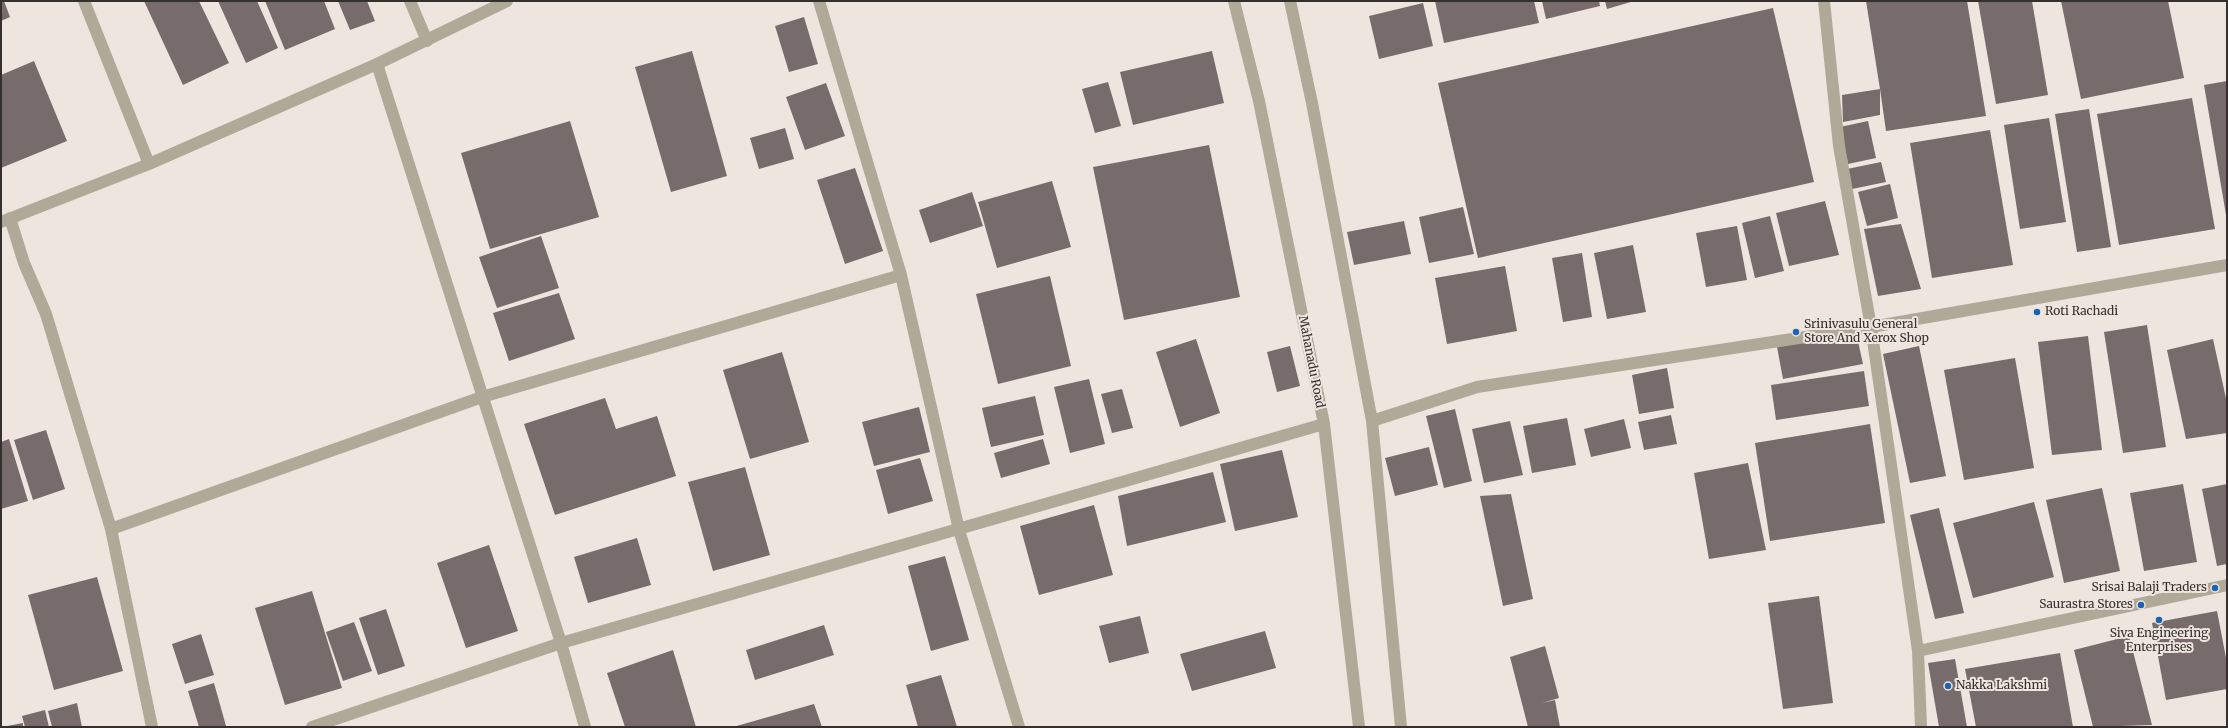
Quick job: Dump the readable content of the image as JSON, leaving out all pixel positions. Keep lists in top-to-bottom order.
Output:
{
  "streets": {
    "street": ["Mahanadu Road"]
  },
  "places": [
    "Roti Rachadi",
    "Srinivasulu General Store And Xerox Shop",
    "Srisai Balaji Traders",
    "Saurastra Stores",
    "Siva Engineering Enterprises",
    "Nakka Lakshmi"
  ]
}
